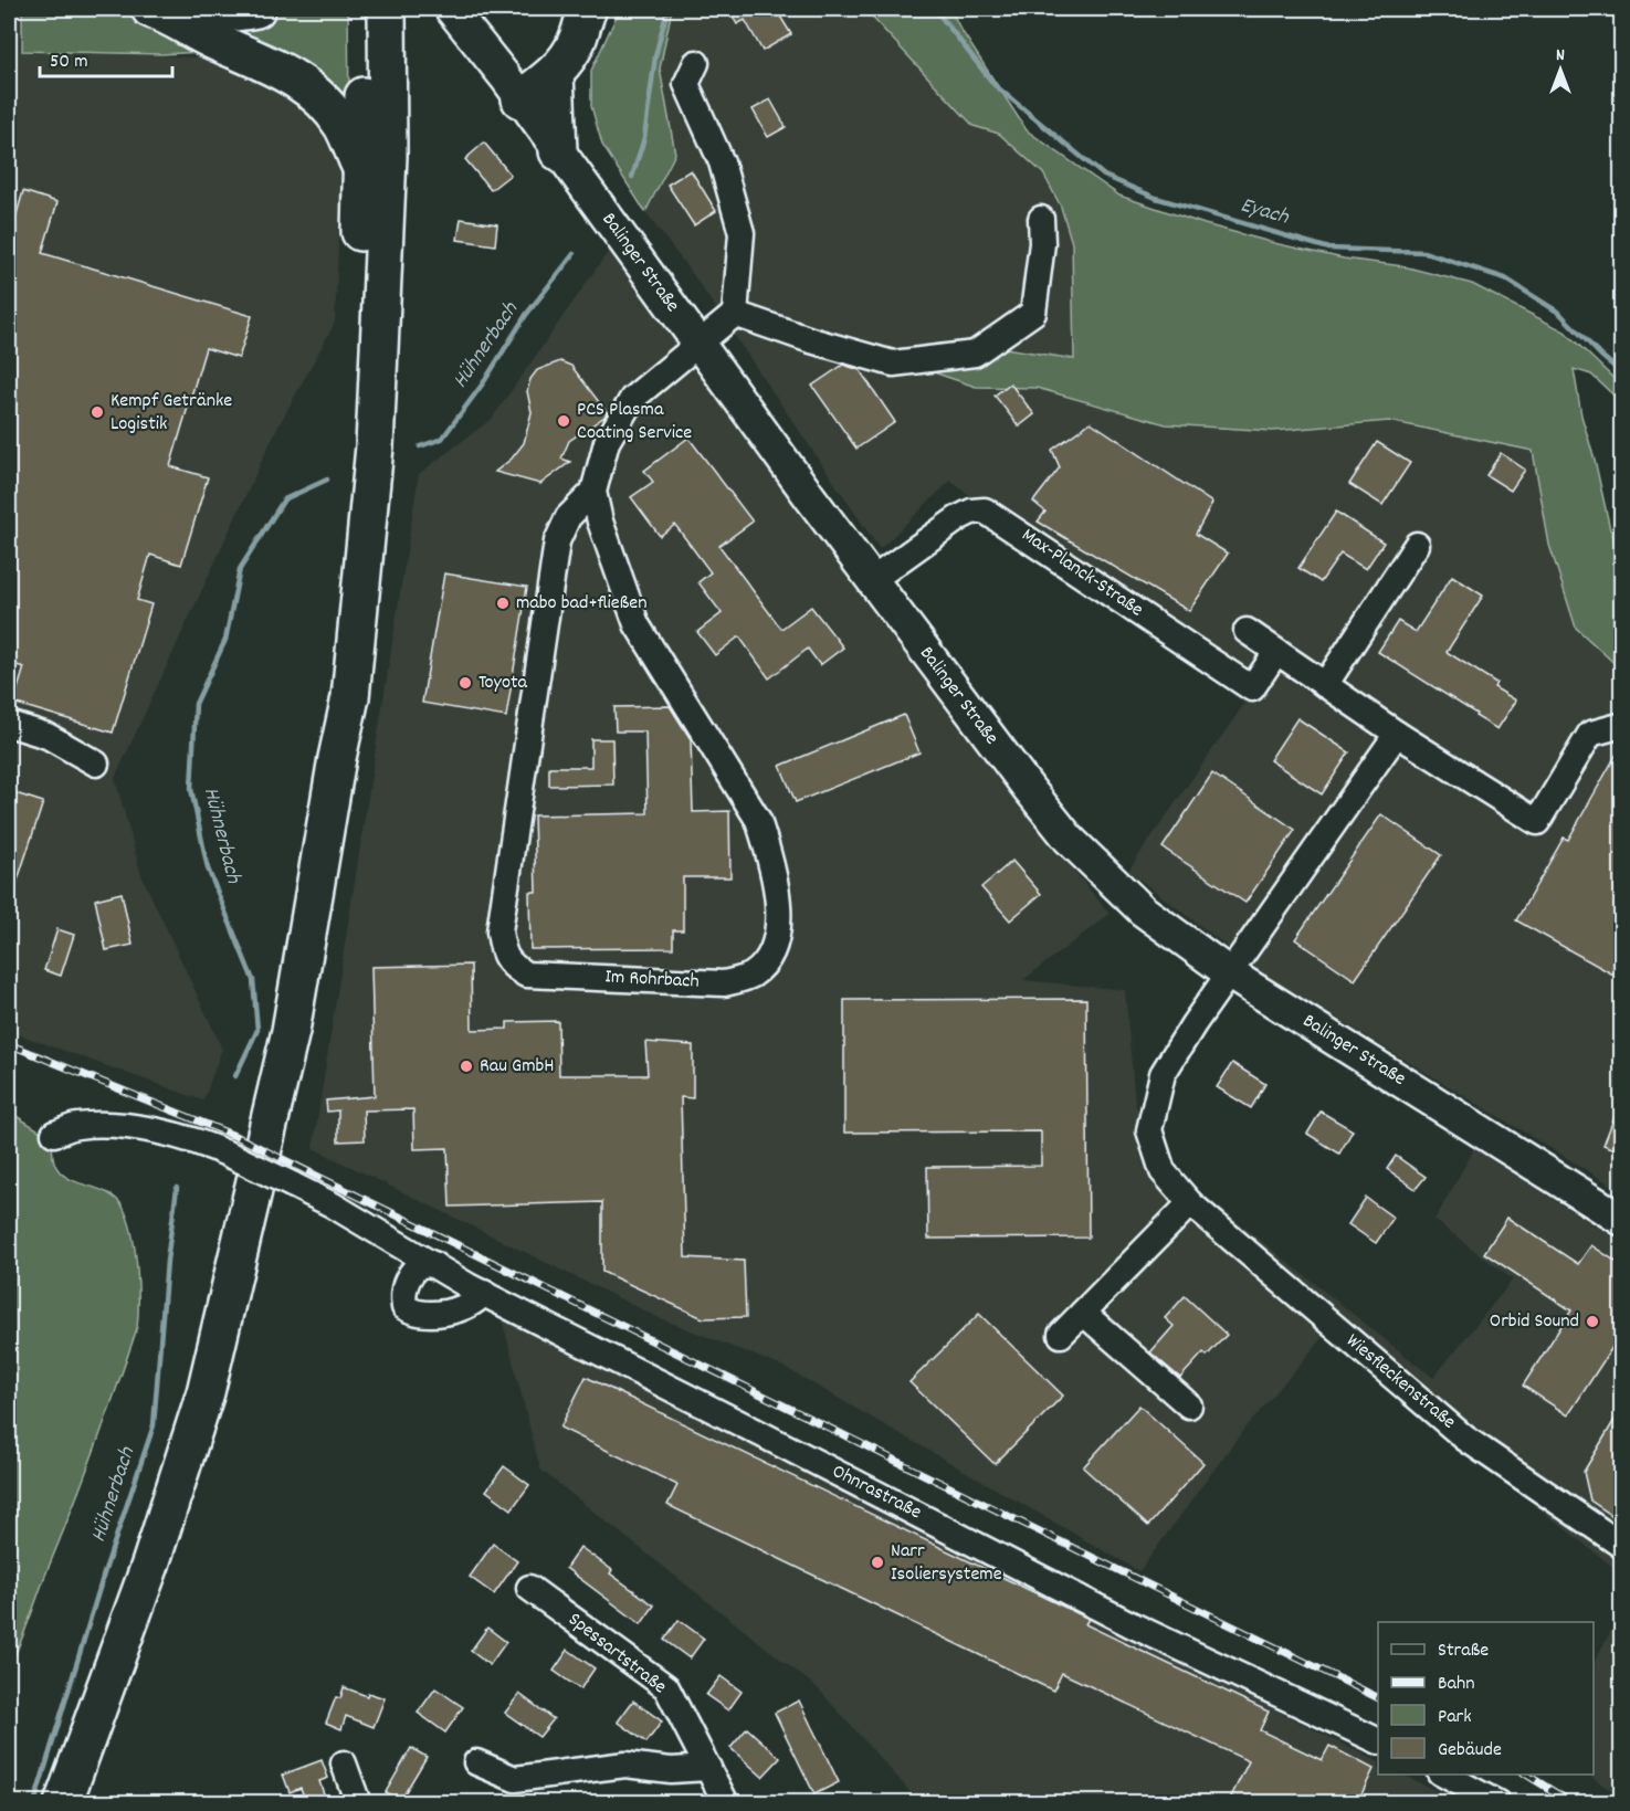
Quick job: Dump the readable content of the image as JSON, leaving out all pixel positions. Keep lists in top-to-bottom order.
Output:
{
  "streets": {
    "main road": ["Balinger Straße"],
    "street": [
      "Max-Planck-Straße",
      "Im Rohrbach",
      "Wiesfleckenstraße",
      "Ohnrastraße",
      "Spessartstraße"
    ]
  },
  "crossings": [
    ["Balinger Straße", "Max-Planck-Straße"],
    ["Balinger Straße", "Im Rohrbach"],
    ["Balinger Straße", "Wiesfleckenstraße"]
  ],
  "water": ["Eyach", "Hühnerbach"],
  "places": [
    "Kempf Getränke Logistik",
    "PCS Plasma Coating Service",
    "mabo bad+fließen",
    "Toyota",
    "Rau GmbH",
    "Orbid Sound",
    "Narr Isoliersysteme"
  ],
  "legend": [
    "Straße",
    "Bahn",
    "Park",
    "Gebäude"
  ],
  "scale_bar": "50 m",
  "north": "top"
}
